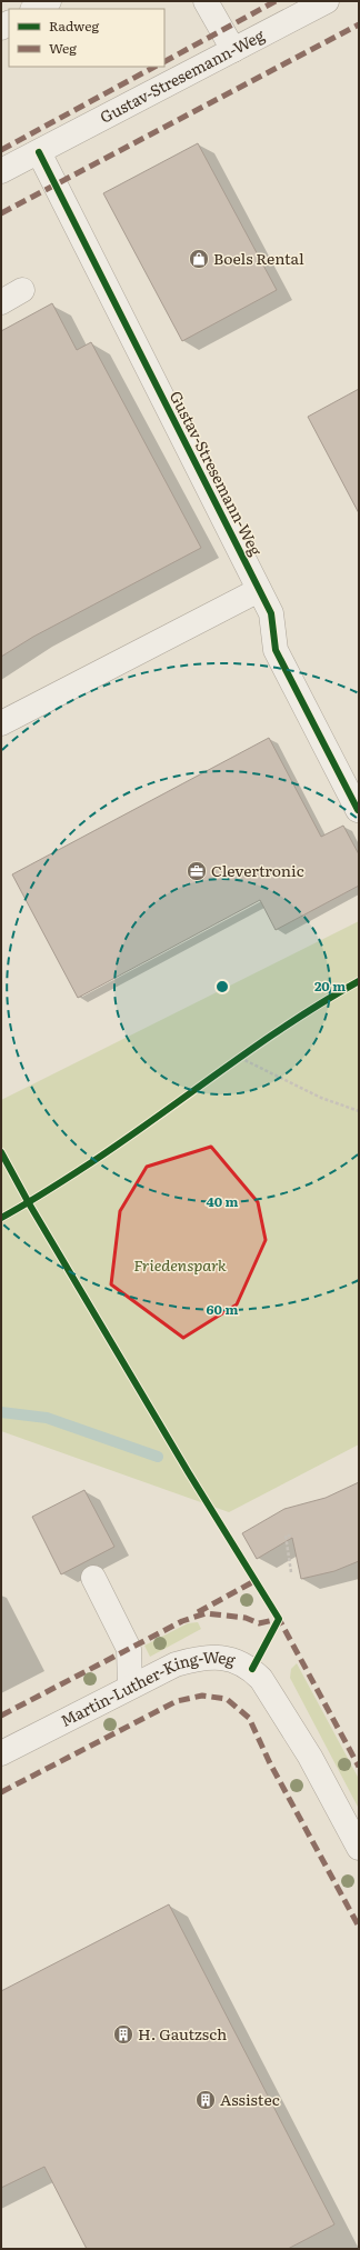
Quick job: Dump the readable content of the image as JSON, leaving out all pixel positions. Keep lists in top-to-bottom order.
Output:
{
  "streets": {
    "street": ["Gustav-Stresemann-Weg", "Martin-Luther-King-Weg"]
  },
  "parks": ["Friedenspark"],
  "places": {
    "shop": ["Boels Rental"],
    "office": ["Clevertronic"],
    "building": ["H. Gautzsch", "Assistec"]
  },
  "legend": ["Radweg", "Weg"],
  "rings": ["20 m", "40 m", "60 m"]
}
